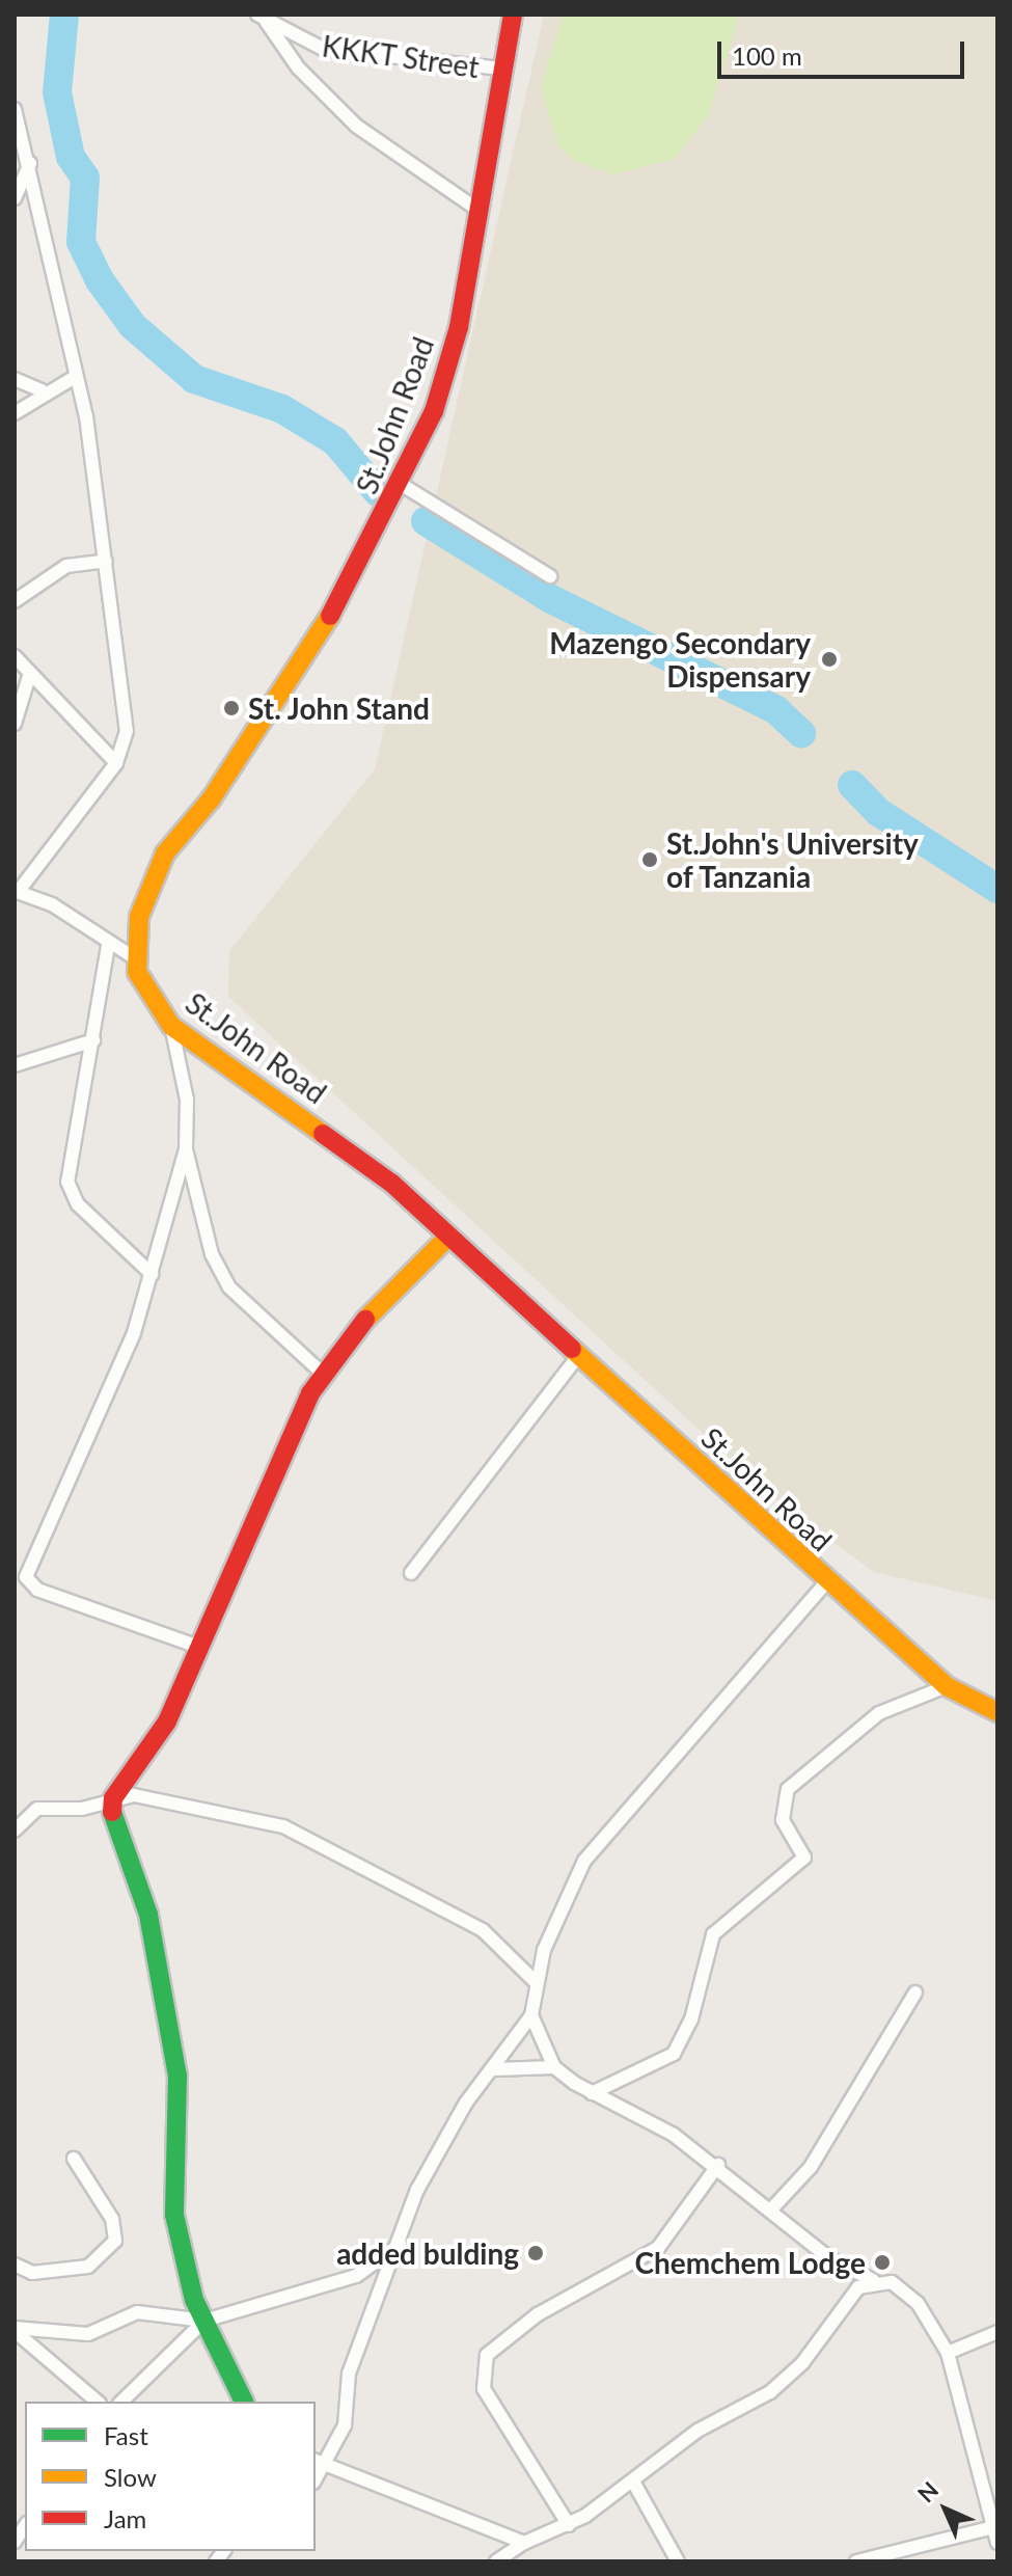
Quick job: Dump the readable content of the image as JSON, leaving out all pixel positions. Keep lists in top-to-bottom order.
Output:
{
  "streets": {
    "street": ["KKKT Street", "St.John Road"]
  },
  "crossings": [
    ["KKKT Street", "St.John Road"]
  ],
  "places": [
    "Mazengo Secondary Dispensary",
    "St. John Stand",
    "St.John's University of Tanzania",
    "added bulding",
    "Chemchem Lodge"
  ],
  "legend": ["Fast", "Slow", "Jam"],
  "scale_bar": "100 m",
  "north": "top left"
}
